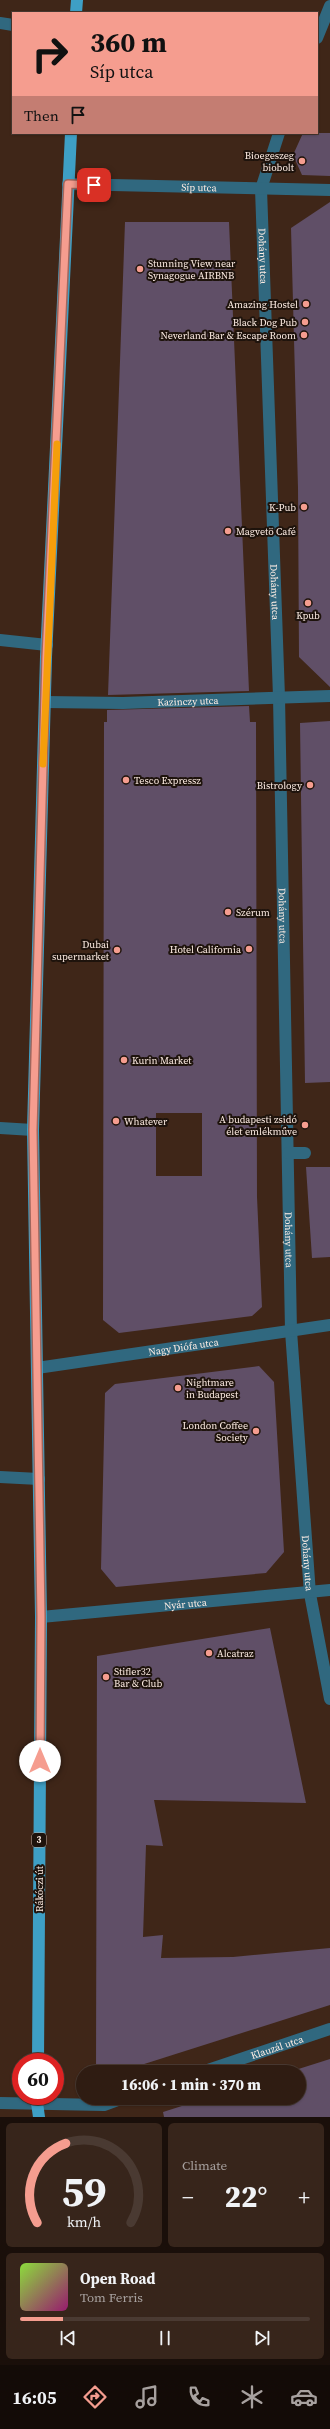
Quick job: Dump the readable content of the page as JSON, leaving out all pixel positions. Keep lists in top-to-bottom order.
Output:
{
  "streets": {
    "main road": ["3", "Rákóczi út"],
    "street": [
      "Síp utca",
      "Dohány utca",
      "Kazinczy utca",
      "Nagy Diófa utca",
      "Nyár utca",
      "Klauzál utca"
    ]
  },
  "crossings": [
    ["Síp utca", "Dohány utca"],
    ["Síp utca", "Rákóczi út"],
    ["Dohány utca", "Kazinczy utca"],
    ["Dohány utca", "Nagy Diófa utca"],
    ["Dohány utca", "Nyár utca"],
    ["Kazinczy utca", "Rákóczi út"],
    ["Nagy Diófa utca", "Rákóczi út"],
    ["Nyár utca", "Rákóczi út"]
  ],
  "places": [
    "Bioegeszeg biobolt",
    "Stunning View near Synagogue AIRBNB",
    "Amazing Hostel",
    "Black Dog Pub",
    "Neverland Bar & Escape Room",
    "K-Pub",
    "Magvetö Café",
    "Kpub",
    "Tesco Expressz",
    "Bistrology",
    "Szérum",
    "Hotel California",
    "Dubai supermarket",
    "Kurin Market",
    "Whatever",
    "A budapesti zsidó élet emlékműve",
    "Nightmare in Budapest",
    "London Coffee Society",
    "Alcatraz",
    "Stifler32 Bar & Club"
  ],
  "page": {
    "turn": ["360 m", "Síp utca"],
    "then": "Then",
    "limit": "60",
    "trip": "16:06 · 1 min · 370 m",
    "tile": "Climate",
    "heat": ["−", "22°", "+"],
    "song": ["Open Road", "Tom Ferris"],
    "tabs": "16:05",
    "gauge": ["59", "km/h"]
  }
}
